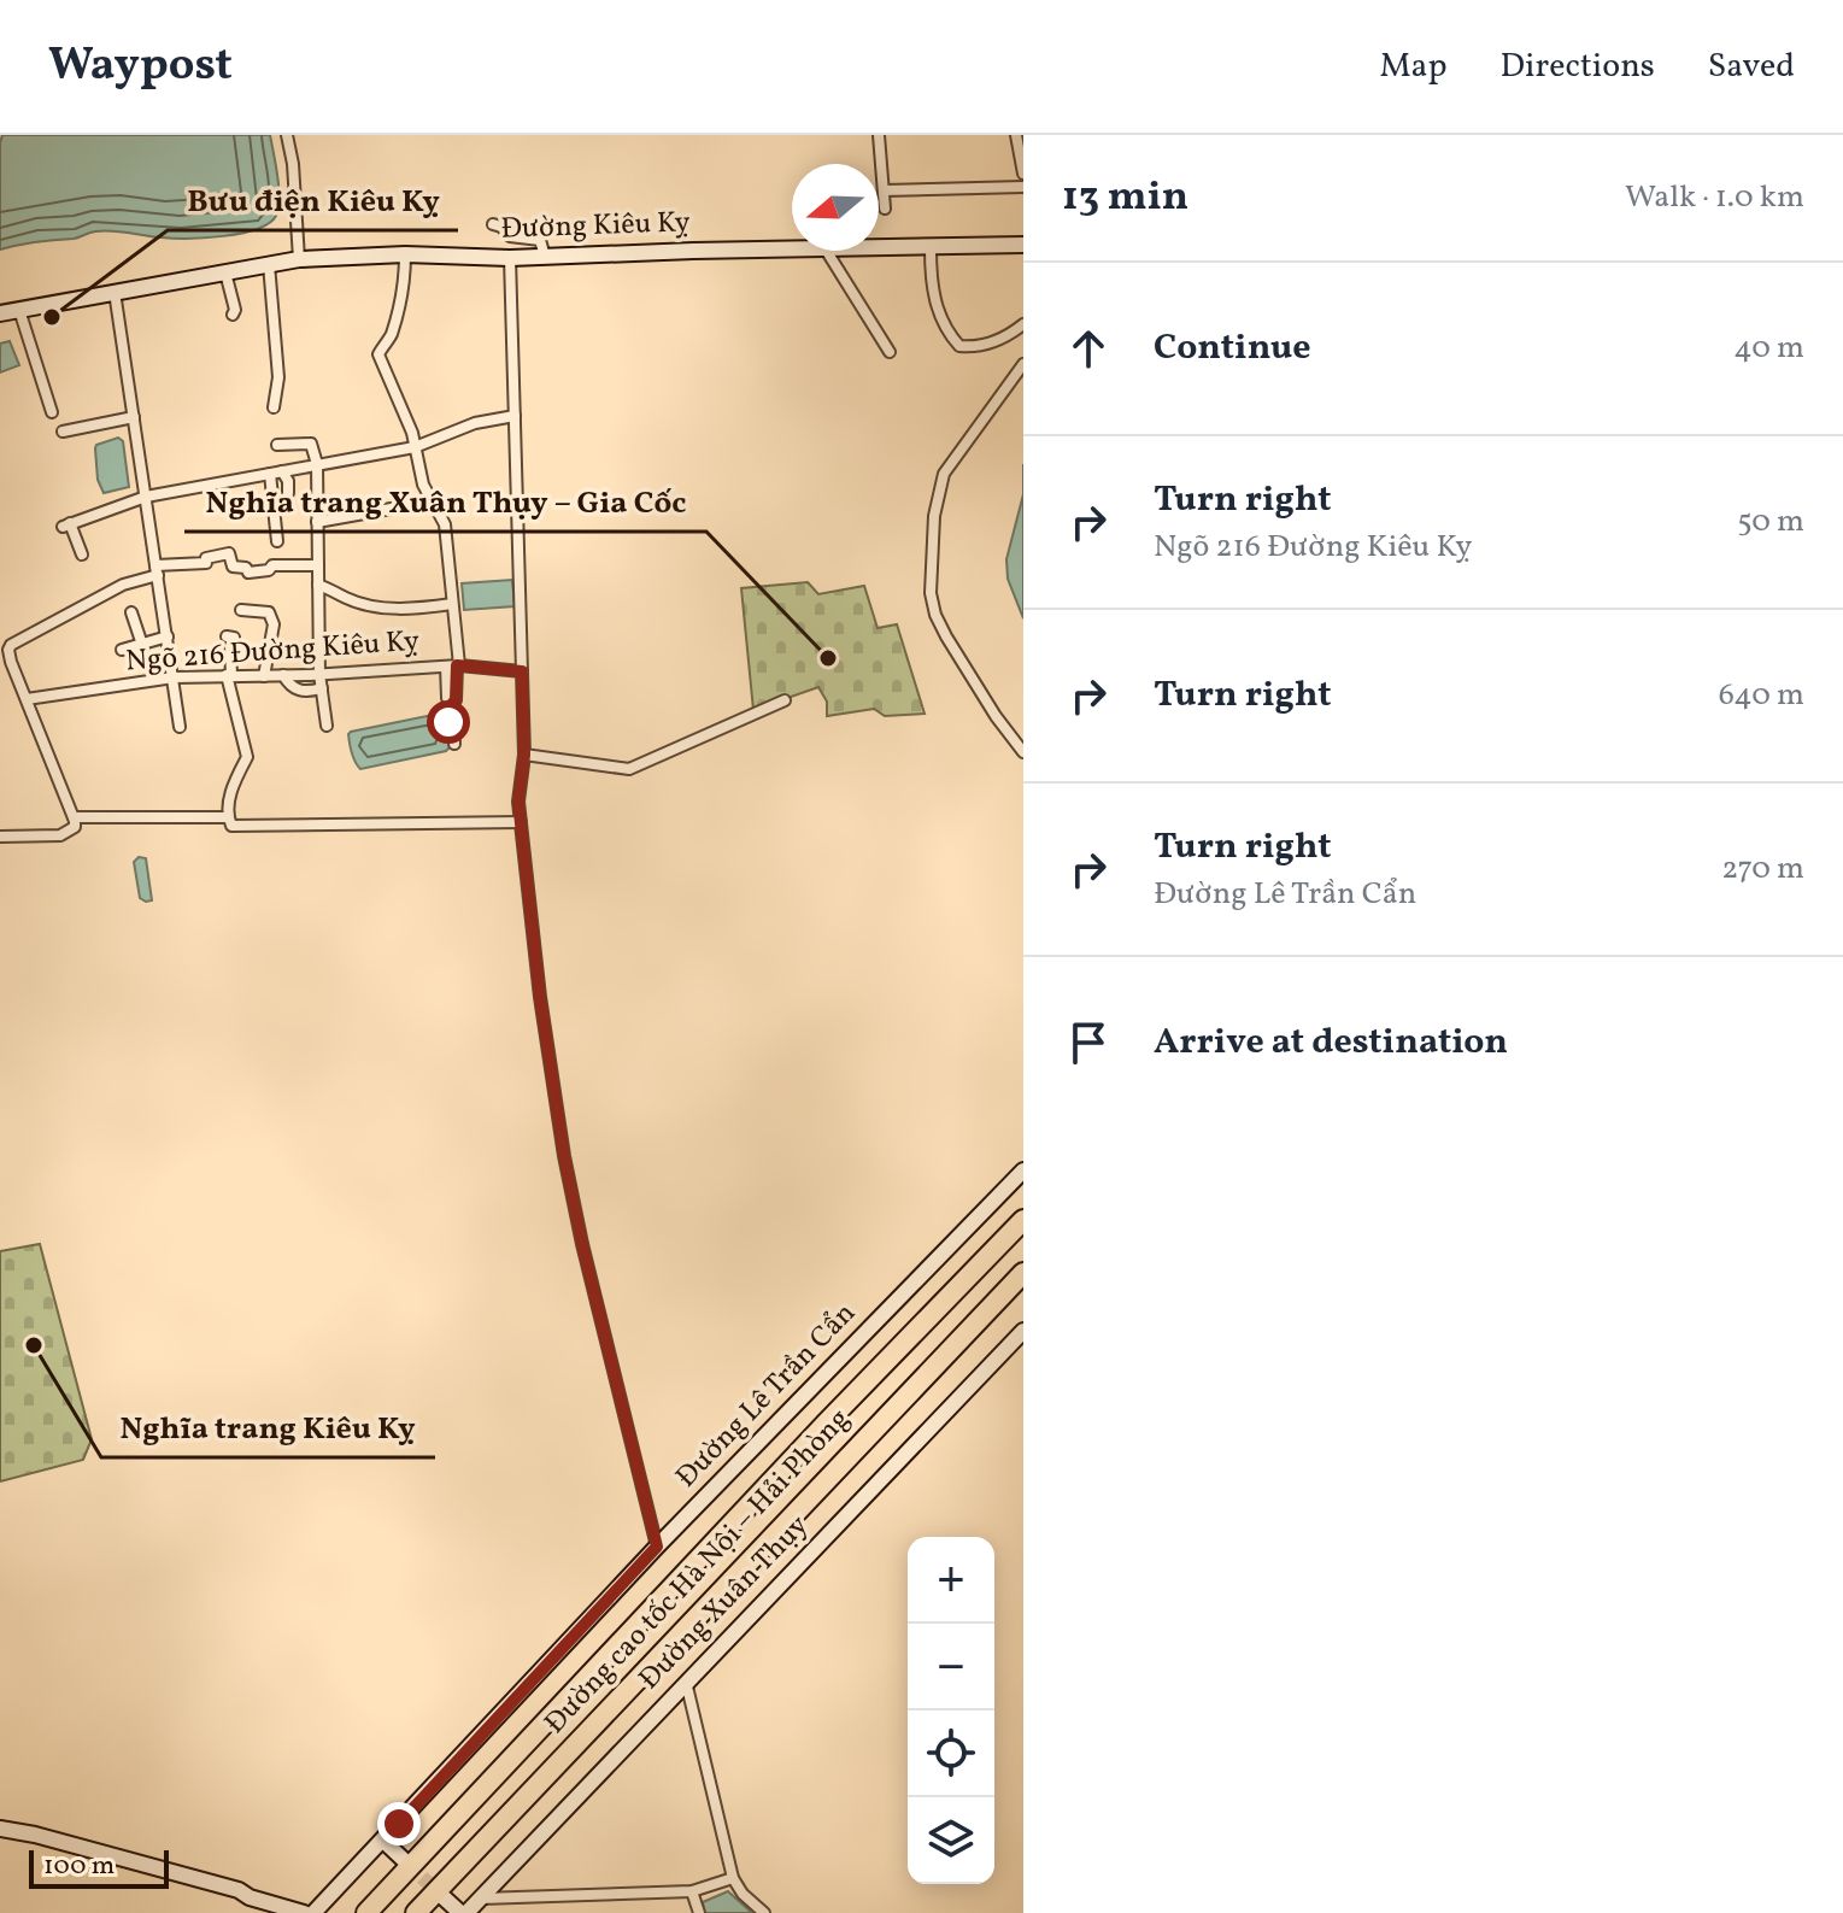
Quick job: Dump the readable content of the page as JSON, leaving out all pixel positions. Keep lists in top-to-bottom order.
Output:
{
  "streets": {
    "highway": ["Đường cao tốc Hà Nội – Hải Phòng"],
    "main road": ["Đường Kiêu Kỵ", "Đường Lê Trần Cẩn", "Đường Xuân Thụy"],
    "street": ["Ngõ 216 Đường Kiêu Kỵ"]
  },
  "places": ["Bưu điện Kiêu Kỵ", "Nghĩa trang Xuân Thụy – Gia Cốc", "Nghĩa trang Kiêu Kỵ"],
  "scale_bar": "100 m",
  "north": "left",
  "page": {
    "header": "Waypost",
    "nav": ["Map", "Directions", "Saved"],
    "heading": ["13 min", "Walk · 1.0 km"],
    "list": [
      ["Continue", "40 m"],
      ["Turn right", "Ngõ 216 Đường Kiêu Kỵ", "50 m"],
      ["Turn right", "640 m"],
      ["Turn right", "Đường Lê Trần Cẩn", "270 m"],
      "Arrive at destination"
    ],
    "map_buttons": ["+", "−"],
    "scale": "100 m"
  }
}
